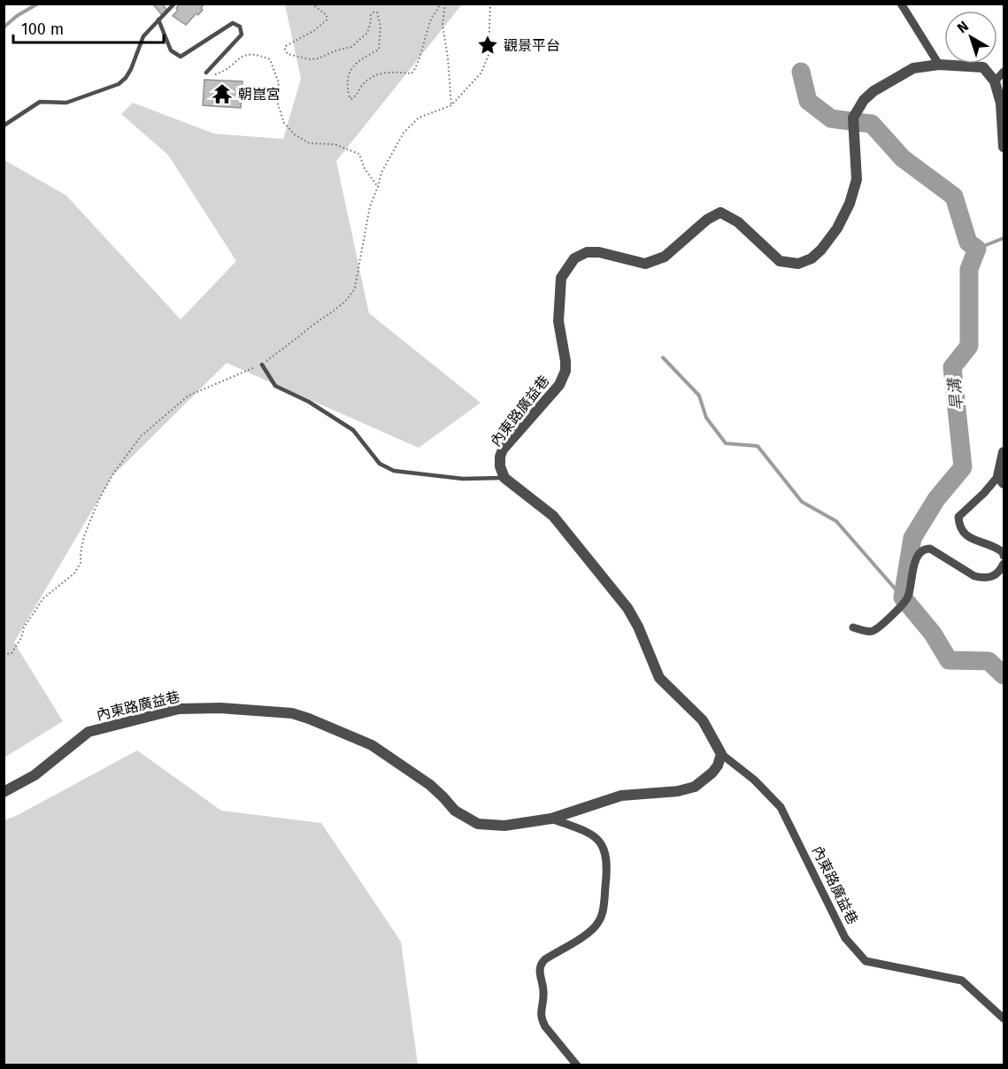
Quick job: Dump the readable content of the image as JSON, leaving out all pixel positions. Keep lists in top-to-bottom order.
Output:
{
  "streets": {
    "street": ["內東路廣益巷"]
  },
  "water": ["旱溝"],
  "places": {
    "place": ["觀景平台"],
    "temple": ["朝崑宮"]
  },
  "scale_bar": "100 m",
  "north": "top left"
}
